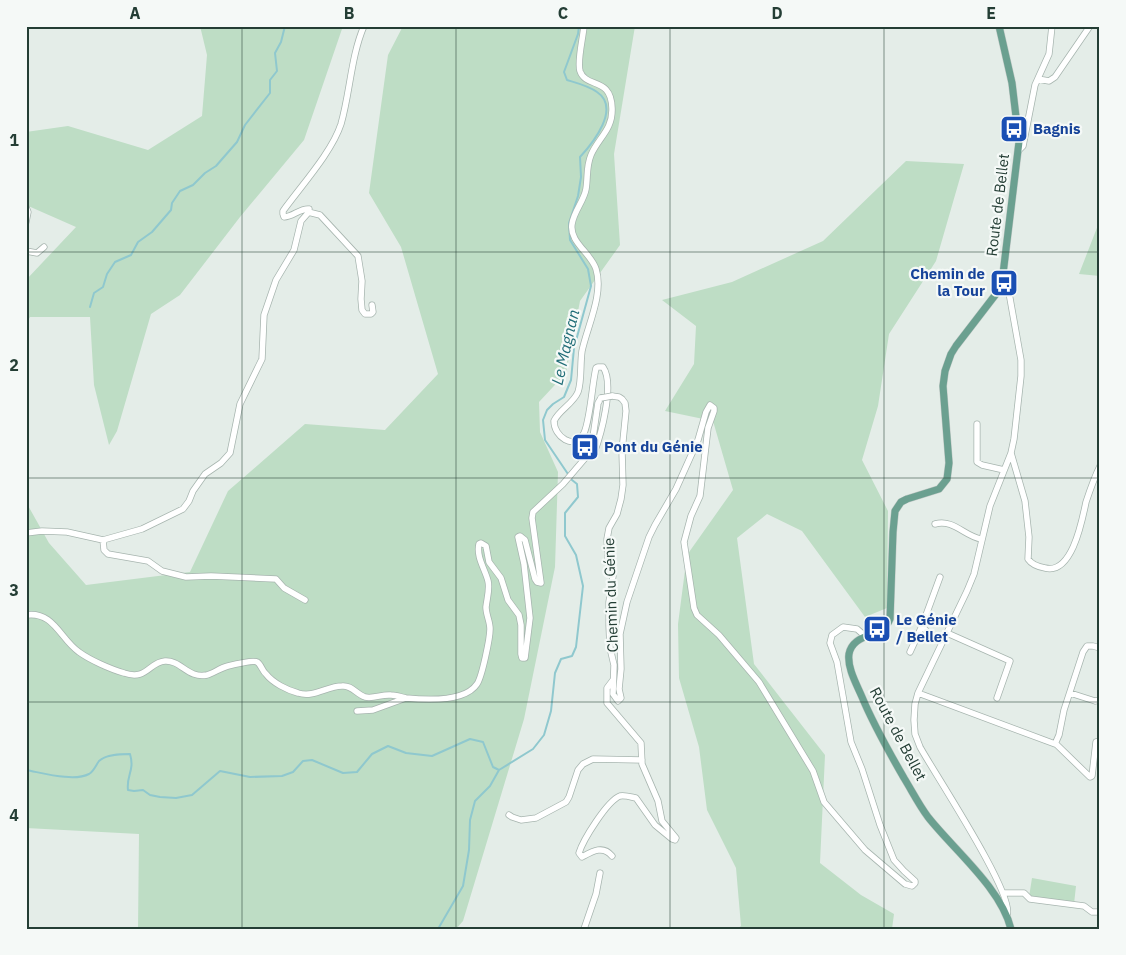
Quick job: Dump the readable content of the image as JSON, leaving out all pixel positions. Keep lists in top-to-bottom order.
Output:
{
  "streets": {
    "main road": ["Route de Bellet"],
    "street": ["Chemin du Génie"]
  },
  "crossings": [
    ["Route de Bellet", "Chemin du Génie"]
  ],
  "water": ["Le Magnan"],
  "places": {
    "bus stop": [
      "Bagnis",
      "Chemin de la Tour",
      "Pont du Génie",
      "Le Génie / Bellet"
    ]
  },
  "grid": {
    "columns": [
      "A",
      "B",
      "C",
      "D",
      "E"
    ],
    "rows": [
      "1",
      "2",
      "3",
      "4"
    ]
  }
}
